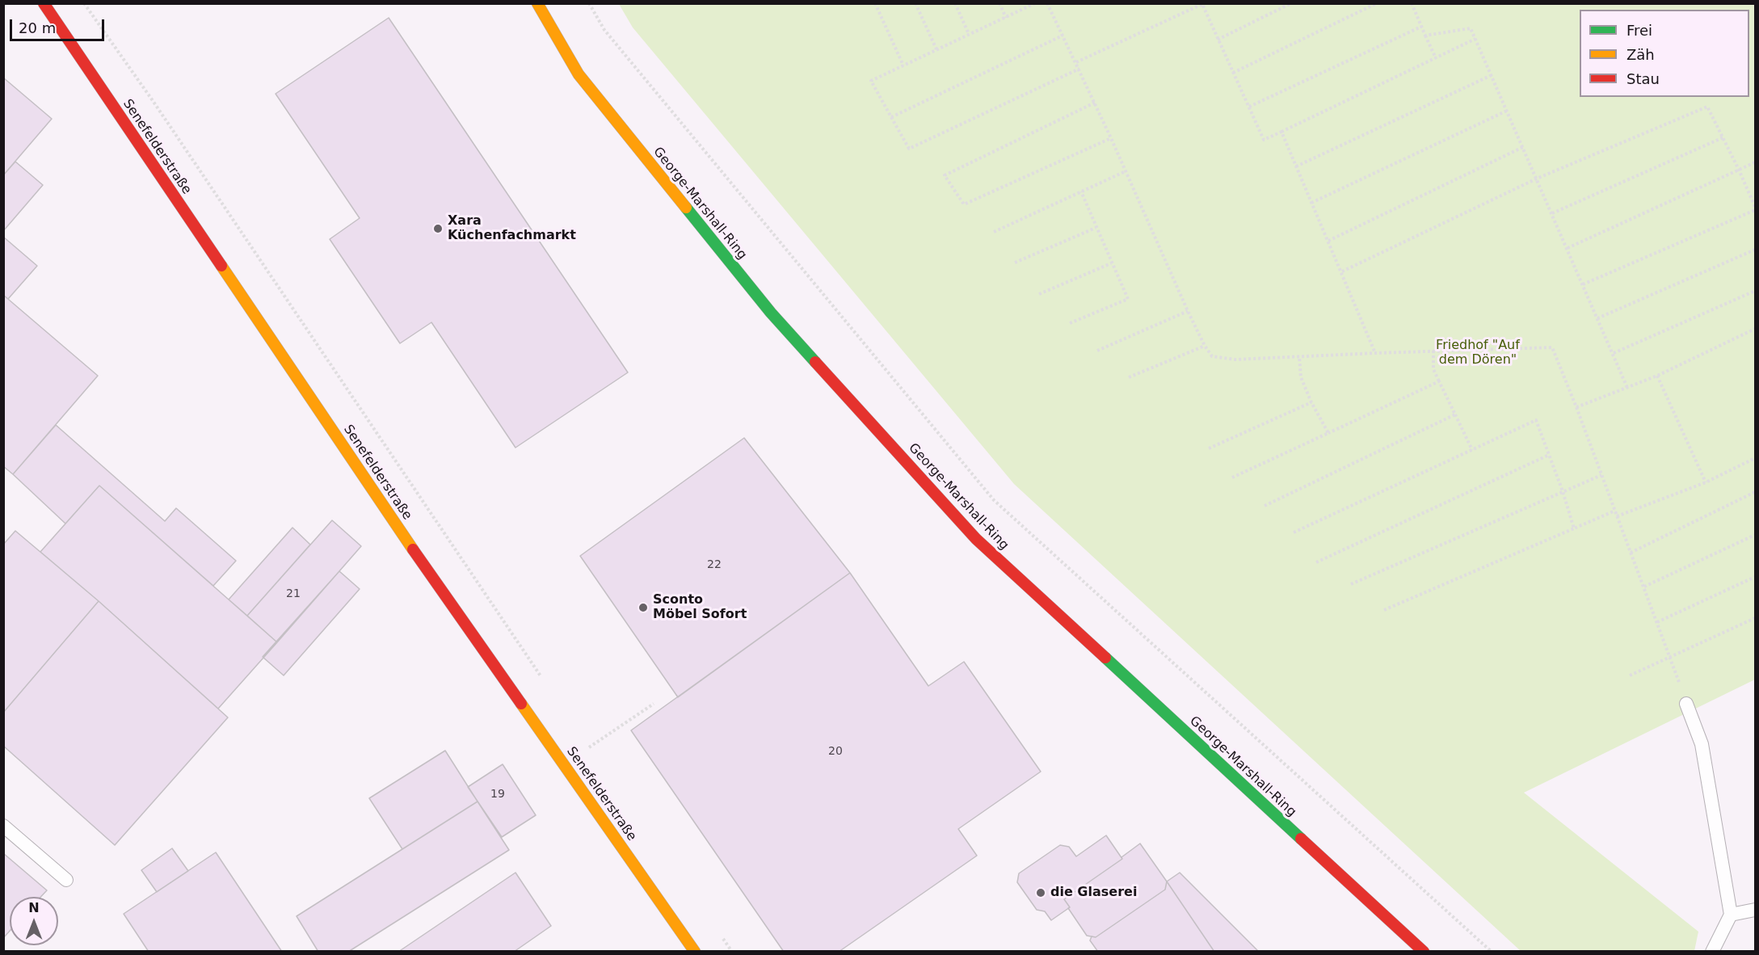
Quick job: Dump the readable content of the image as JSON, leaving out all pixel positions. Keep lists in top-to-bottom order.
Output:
{
  "streets": {
    "main road": ["Senefelderstraße", "George-Marshall-Ring"]
  },
  "parks": ["Friedhof \"Auf dem Dören\""],
  "places": ["Xara Küchenfachmarkt", "Sconto Möbel Sofort", "die Glaserei"],
  "house_numbers": [
    "22",
    "21",
    "20",
    "19"
  ],
  "legend": ["Frei", "Zäh", "Stau"],
  "scale_bar": "20 m",
  "north": "top"
}
